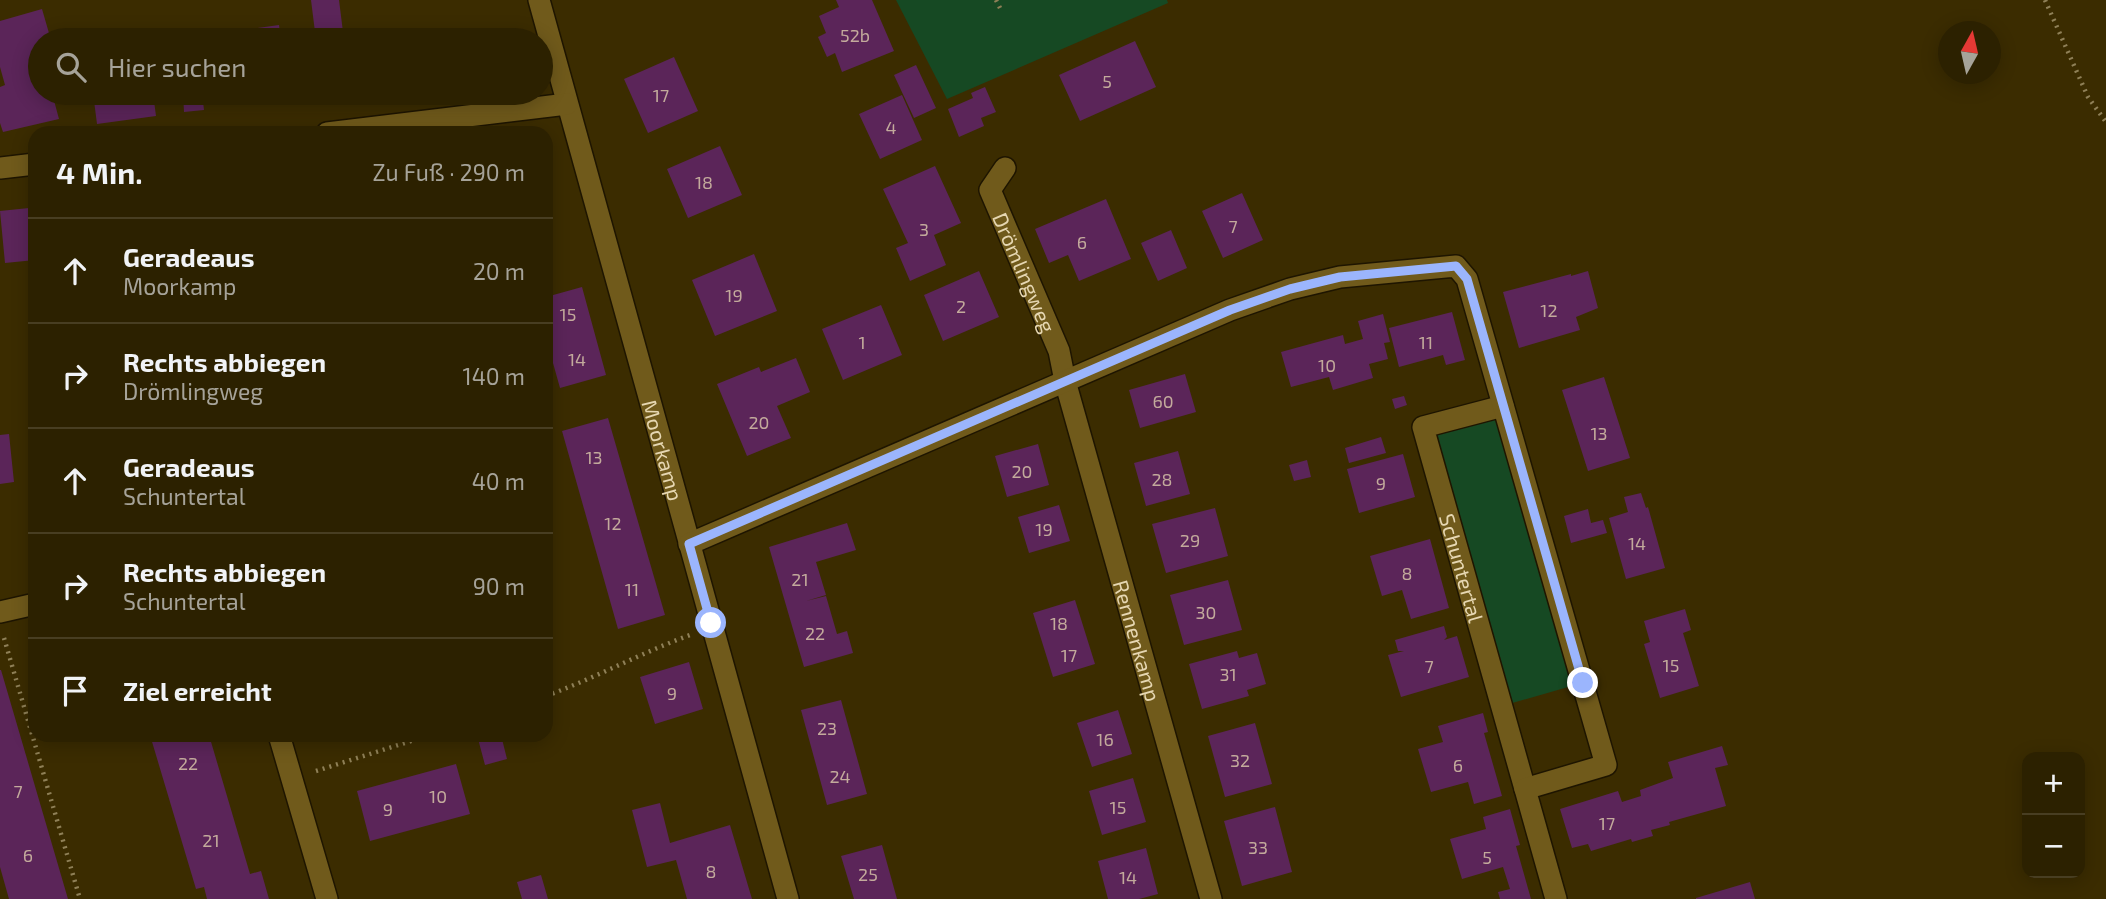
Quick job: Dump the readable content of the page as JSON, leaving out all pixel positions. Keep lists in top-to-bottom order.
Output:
{
  "streets": {
    "street": [
      "Drömlingweg",
      "Moorkamp",
      "Schuntertal",
      "Rennenkamp"
    ]
  },
  "crossings": [
    ["Drömlingweg", "Rennenkamp"]
  ],
  "house_numbers": [
    "52b",
    "5",
    "17",
    "4",
    "18",
    "7",
    "3",
    "6",
    "19",
    "2",
    "12",
    "15",
    "1",
    "11",
    "14",
    "10",
    "60",
    "20",
    "13",
    "13",
    "20",
    "28",
    "9",
    "12",
    "19",
    "29",
    "14",
    "8",
    "21",
    "11",
    "30",
    "18",
    "22",
    "17",
    "15",
    "7",
    "31",
    "9",
    "23",
    "16",
    "32",
    "22",
    "6",
    "24",
    "7",
    "10",
    "15",
    "9",
    "17",
    "21",
    "33",
    "6",
    "5",
    "8",
    "25",
    "14"
  ],
  "north": "top",
  "page": {
    "search": "Hier suchen",
    "heading": ["4 Min.", "Zu Fuß · 290 m"],
    "list": [
      ["Geradeaus", "Moorkamp", "20 m"],
      ["Rechts abbiegen", "Drömlingweg", "140 m"],
      ["Geradeaus", "Schuntertal", "40 m"],
      ["Rechts abbiegen", "Schuntertal", "90 m"],
      "Ziel erreicht"
    ],
    "map_buttons": ["+", "−"]
  }
}
